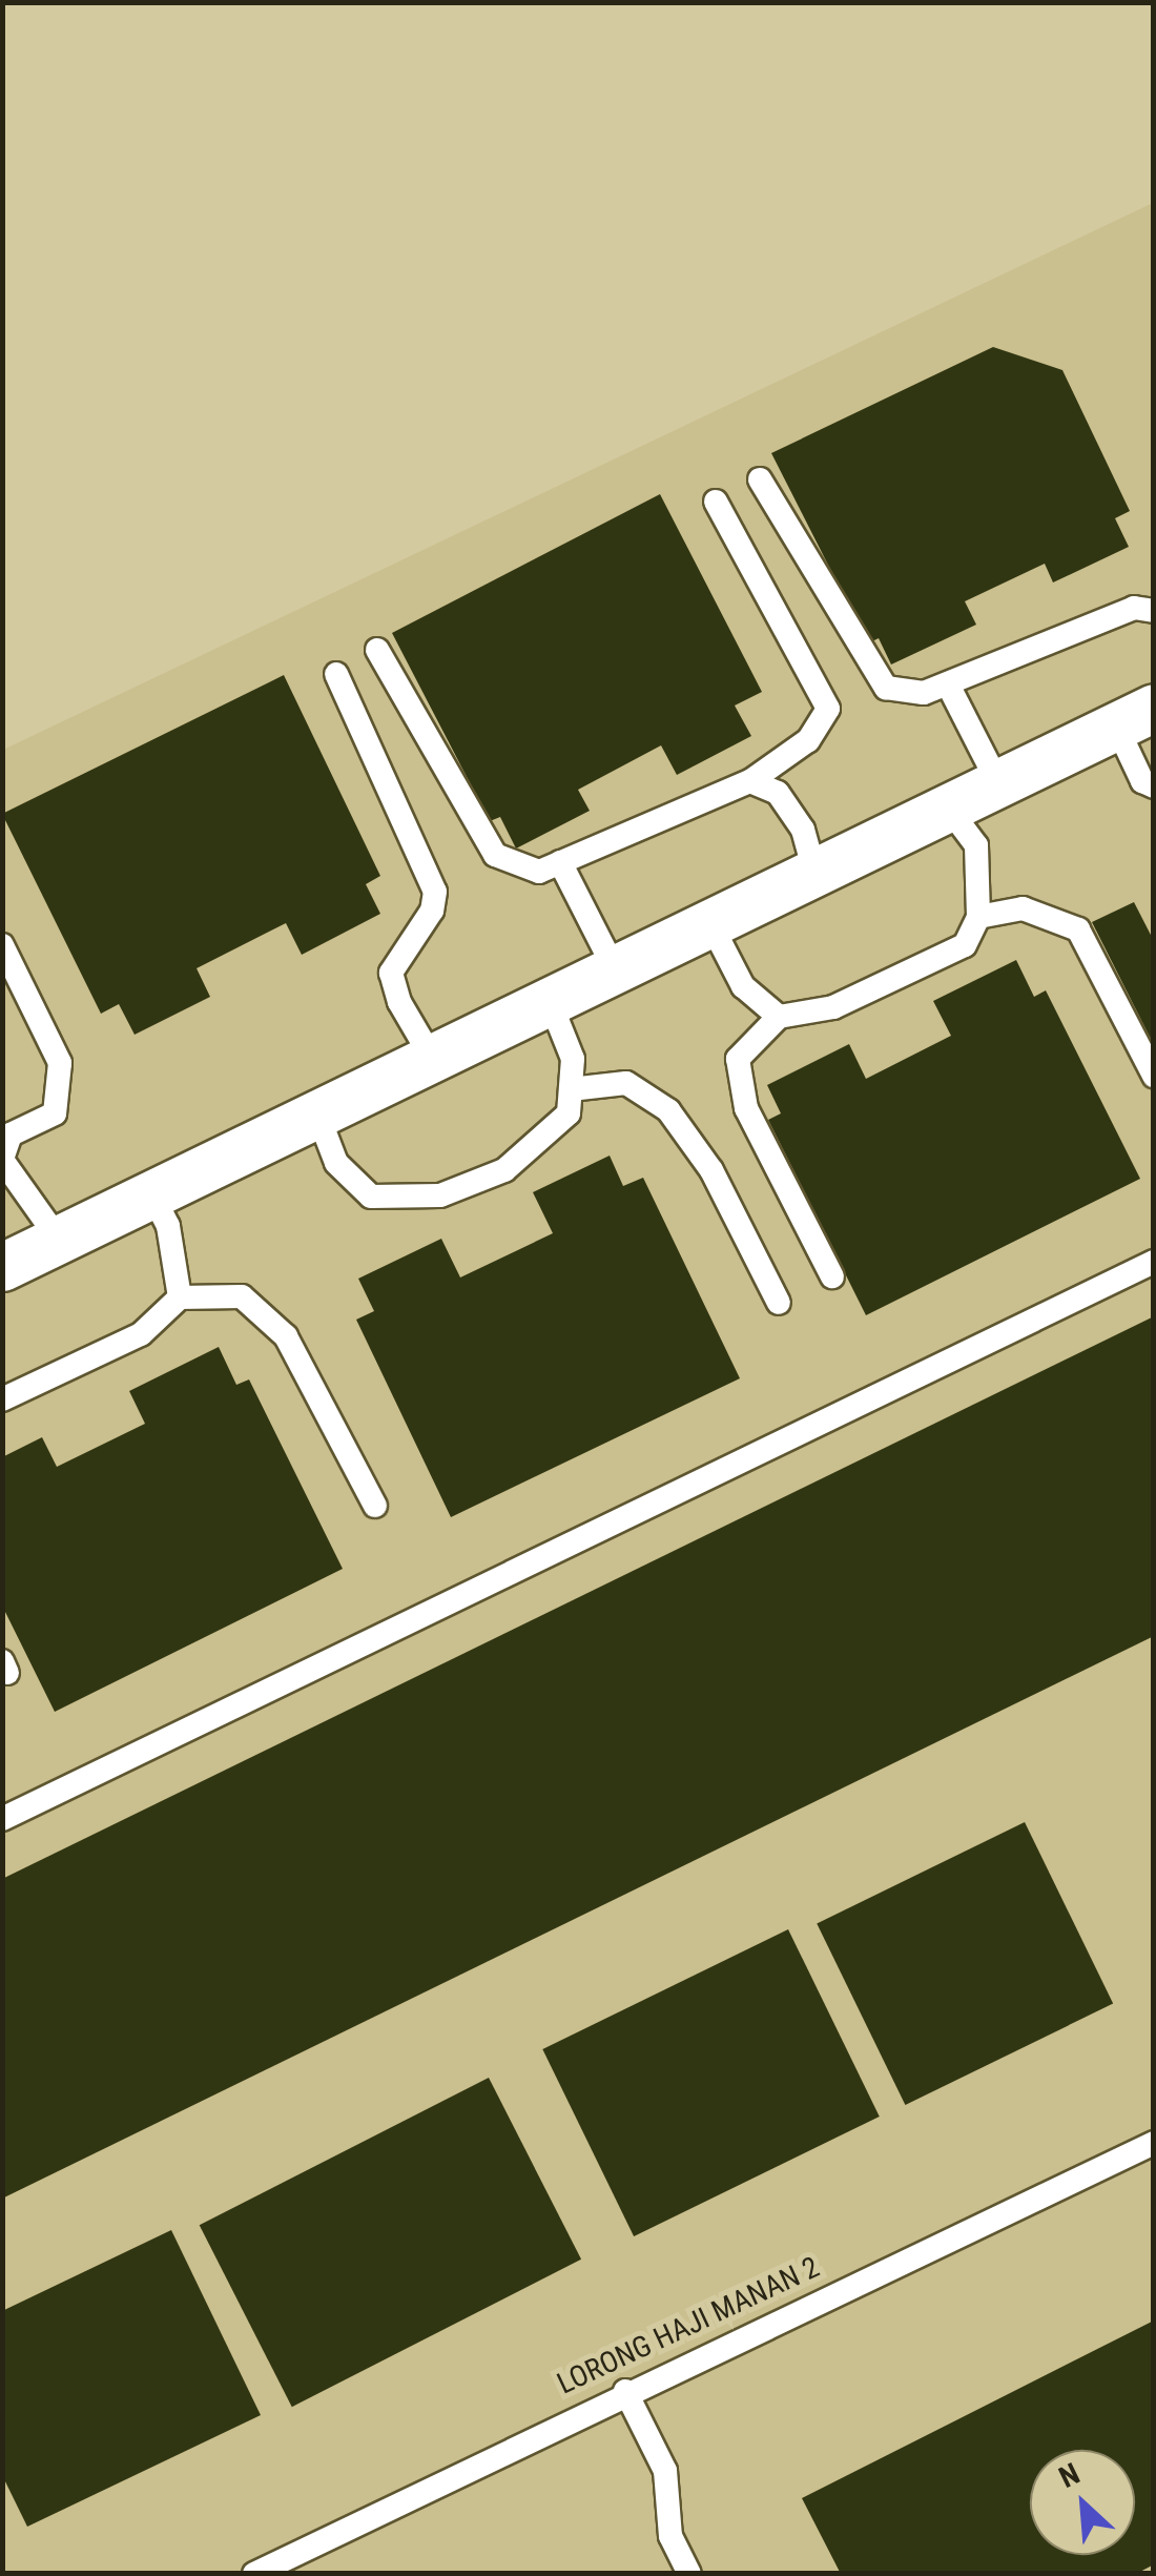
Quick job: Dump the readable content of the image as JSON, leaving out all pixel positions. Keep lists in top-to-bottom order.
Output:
{
  "streets": {
    "lane": ["LORONG HAJI MANAN 2"]
  },
  "north": "top left"
}
